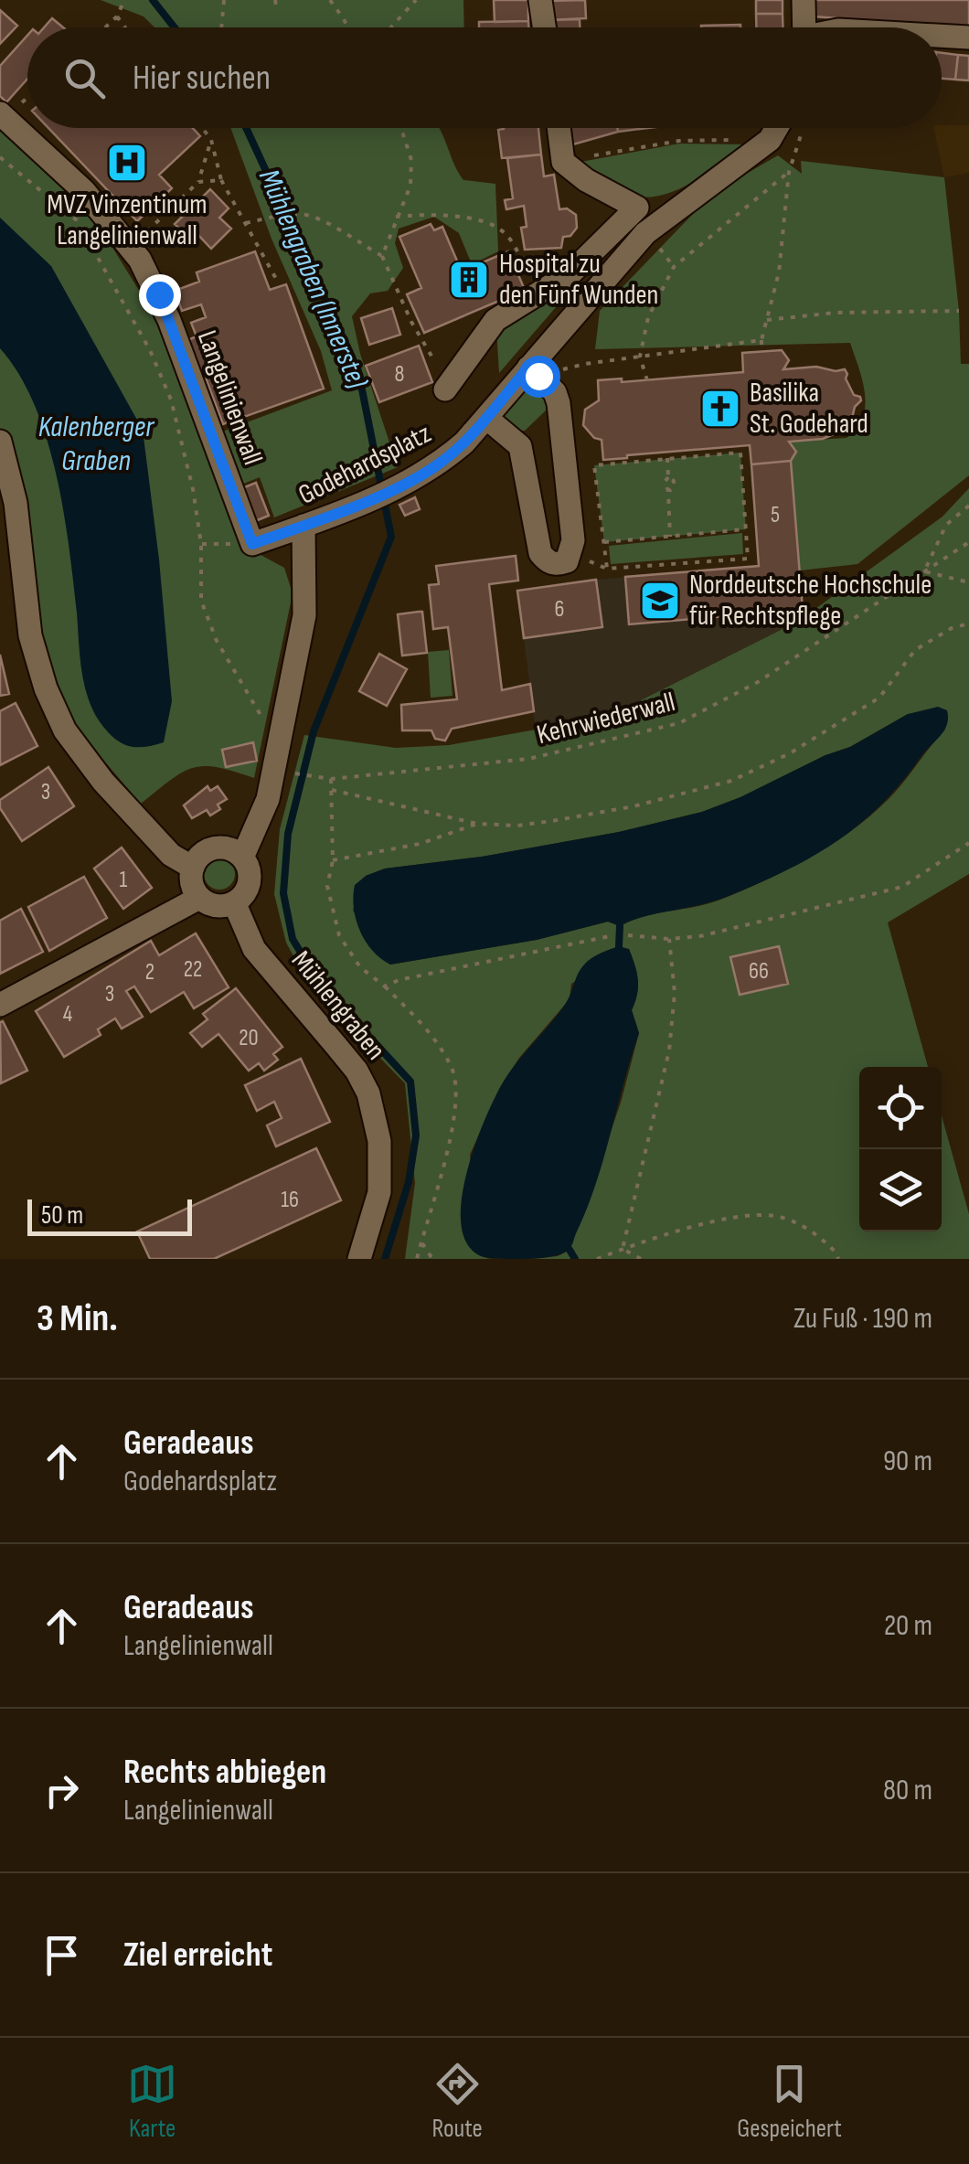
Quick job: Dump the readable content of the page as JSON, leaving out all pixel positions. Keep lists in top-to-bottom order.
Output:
{
  "streets": {
    "street": ["Langelinienwall", "Godehardsplatz", "Mühlengraben"],
    "path": ["Kehrwiederwall"]
  },
  "crossings": [
    ["Langelinienwall", "Godehardsplatz"],
    ["Godehardsplatz", "Mühlengraben"]
  ],
  "water": ["Mühlengraben (Innerste)", "Kalenberger Graben"],
  "places": {
    "hospital": ["MVZ Vinzentinum Langelinienwall"],
    "building": ["Hospital zu den Fünf Wunden"],
    "church": ["Basilika St. Godehard"],
    "school or university": ["Norddeutsche Hochschule für Rechtspflege"]
  },
  "house_numbers": [
    "8",
    "5",
    "6",
    "3",
    "1",
    "22",
    "66",
    "2",
    "3",
    "4",
    "20",
    "16"
  ],
  "scale_bar": "50 m",
  "page": {
    "search": "Hier suchen",
    "scale": "50 m",
    "heading": ["3 Min.", "Zu Fuß · 190 m"],
    "list": [
      ["Geradeaus", "Godehardsplatz", "90 m"],
      ["Geradeaus", "Langelinienwall", "20 m"],
      ["Rechts abbiegen", "Langelinienwall", "80 m"],
      "Ziel erreicht"
    ],
    "nav": ["Karte", "Route", "Gespeichert"]
  }
}
